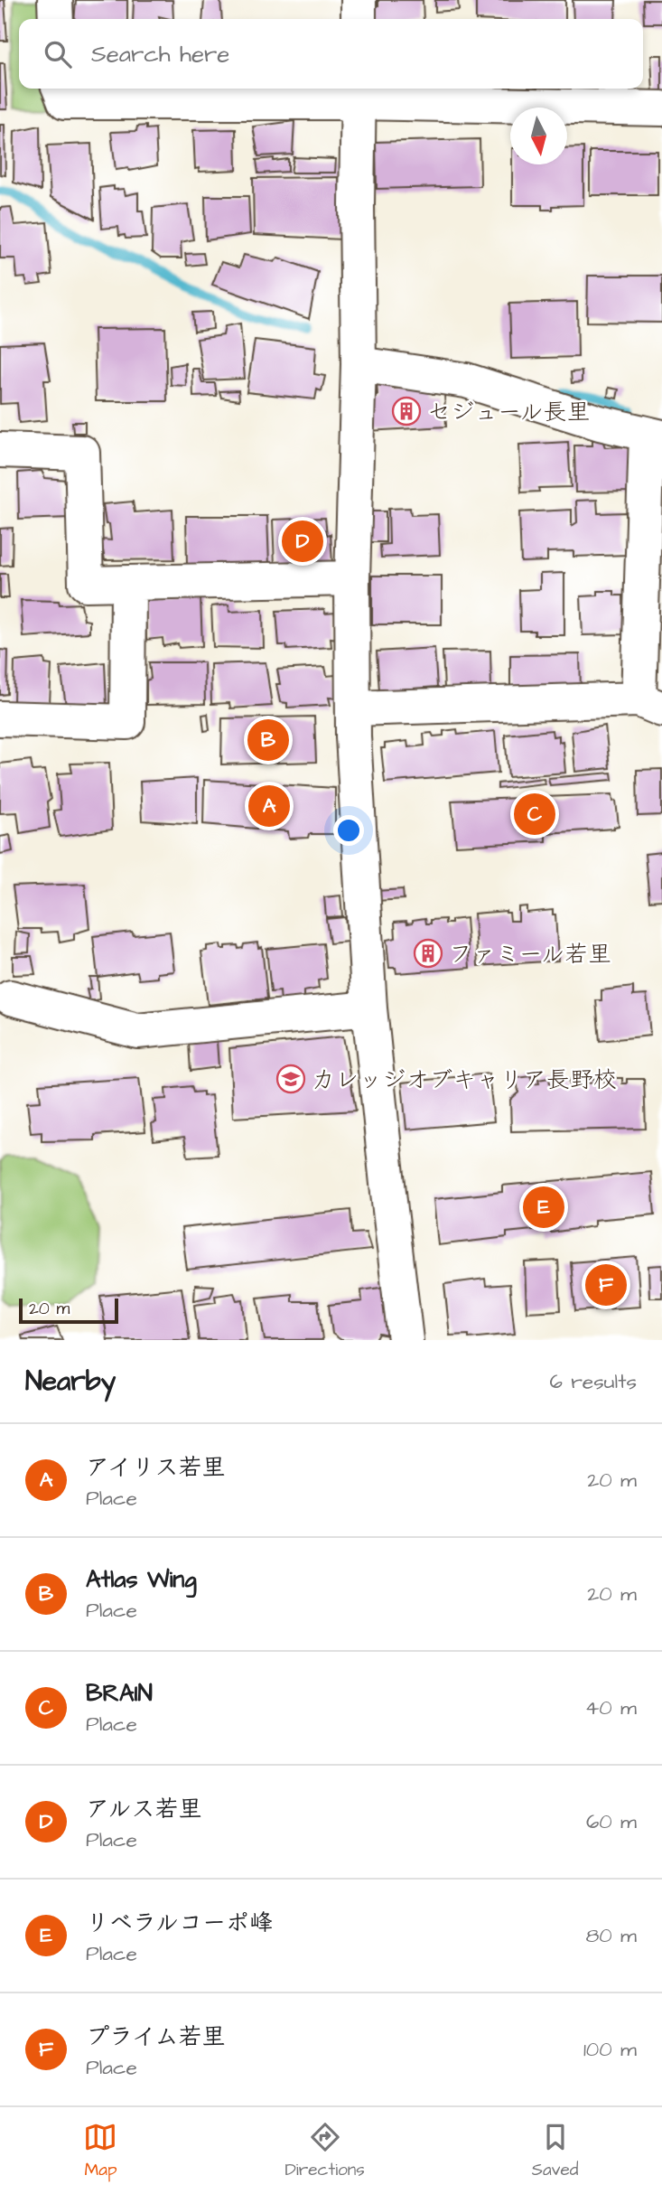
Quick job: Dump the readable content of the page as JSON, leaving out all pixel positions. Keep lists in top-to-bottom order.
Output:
{
  "places": {
    "building": ["セジュール長里", "ファミール若里"],
    "school or university": ["カレッジオブキャリア長野校"]
  },
  "scale_bar": "20 m",
  "north": "bottom",
  "page": {
    "search": "Search here",
    "pins": [
      "D",
      "B",
      "A",
      "C",
      "E",
      "F"
    ],
    "scale": "20 m",
    "heading": ["Nearby", "6 results"],
    "list": [
      {
        "mark": "A",
        "name": "アイリス若里",
        "note": "Place",
        "value": "20 m"
      },
      {
        "mark": "B",
        "name": "Atlas Wing",
        "note": "Place",
        "value": "20 m"
      },
      {
        "mark": "C",
        "name": "BRAIN",
        "note": "Place",
        "value": "40 m"
      },
      {
        "mark": "D",
        "name": "アルス若里",
        "note": "Place",
        "value": "60 m"
      },
      {
        "mark": "E",
        "name": "リベラルコーポ峰",
        "note": "Place",
        "value": "80 m"
      },
      {
        "mark": "F",
        "name": "プライム若里",
        "note": "Place",
        "value": "100 m"
      }
    ],
    "nav": ["Map", "Directions", "Saved"]
  }
}
